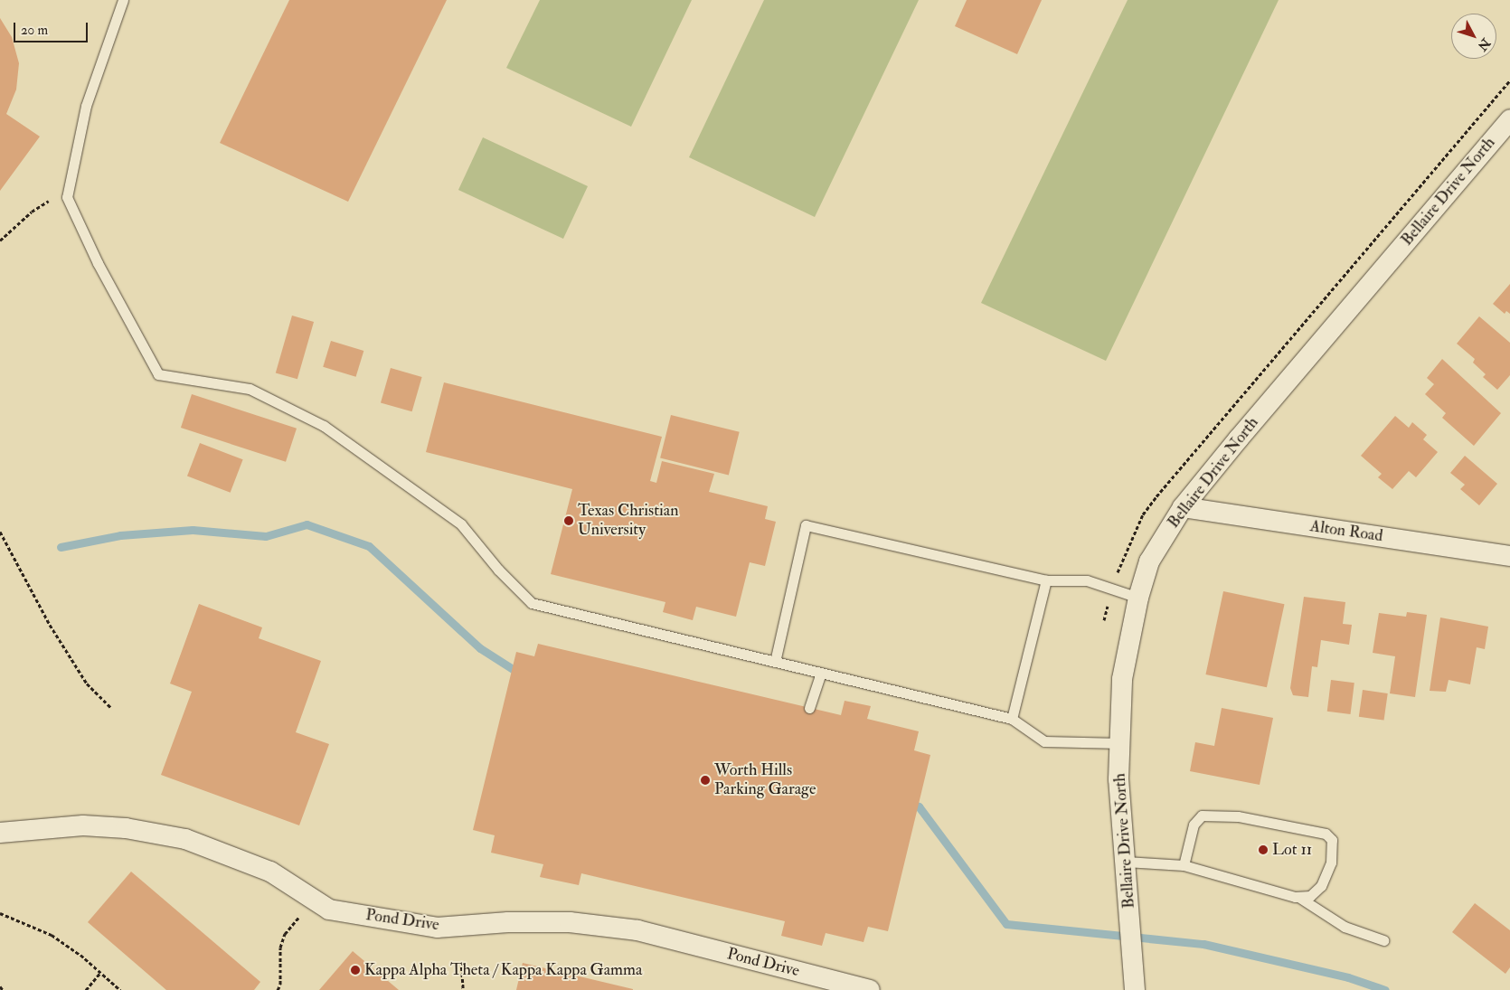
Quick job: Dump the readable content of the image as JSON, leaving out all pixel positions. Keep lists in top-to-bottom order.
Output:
{
  "streets": {
    "street": ["Bellaire Drive North", "Alton Road", "Pond Drive"]
  },
  "crossings": [
    ["Bellaire Drive North", "Alton Road"]
  ],
  "places": [
    "Texas Christian University",
    "Worth Hills Parking Garage",
    "Lot 11",
    "Kappa Alpha Theta / Kappa Kappa Gamma"
  ],
  "scale_bar": "20 m",
  "north": "bottom right"
}
